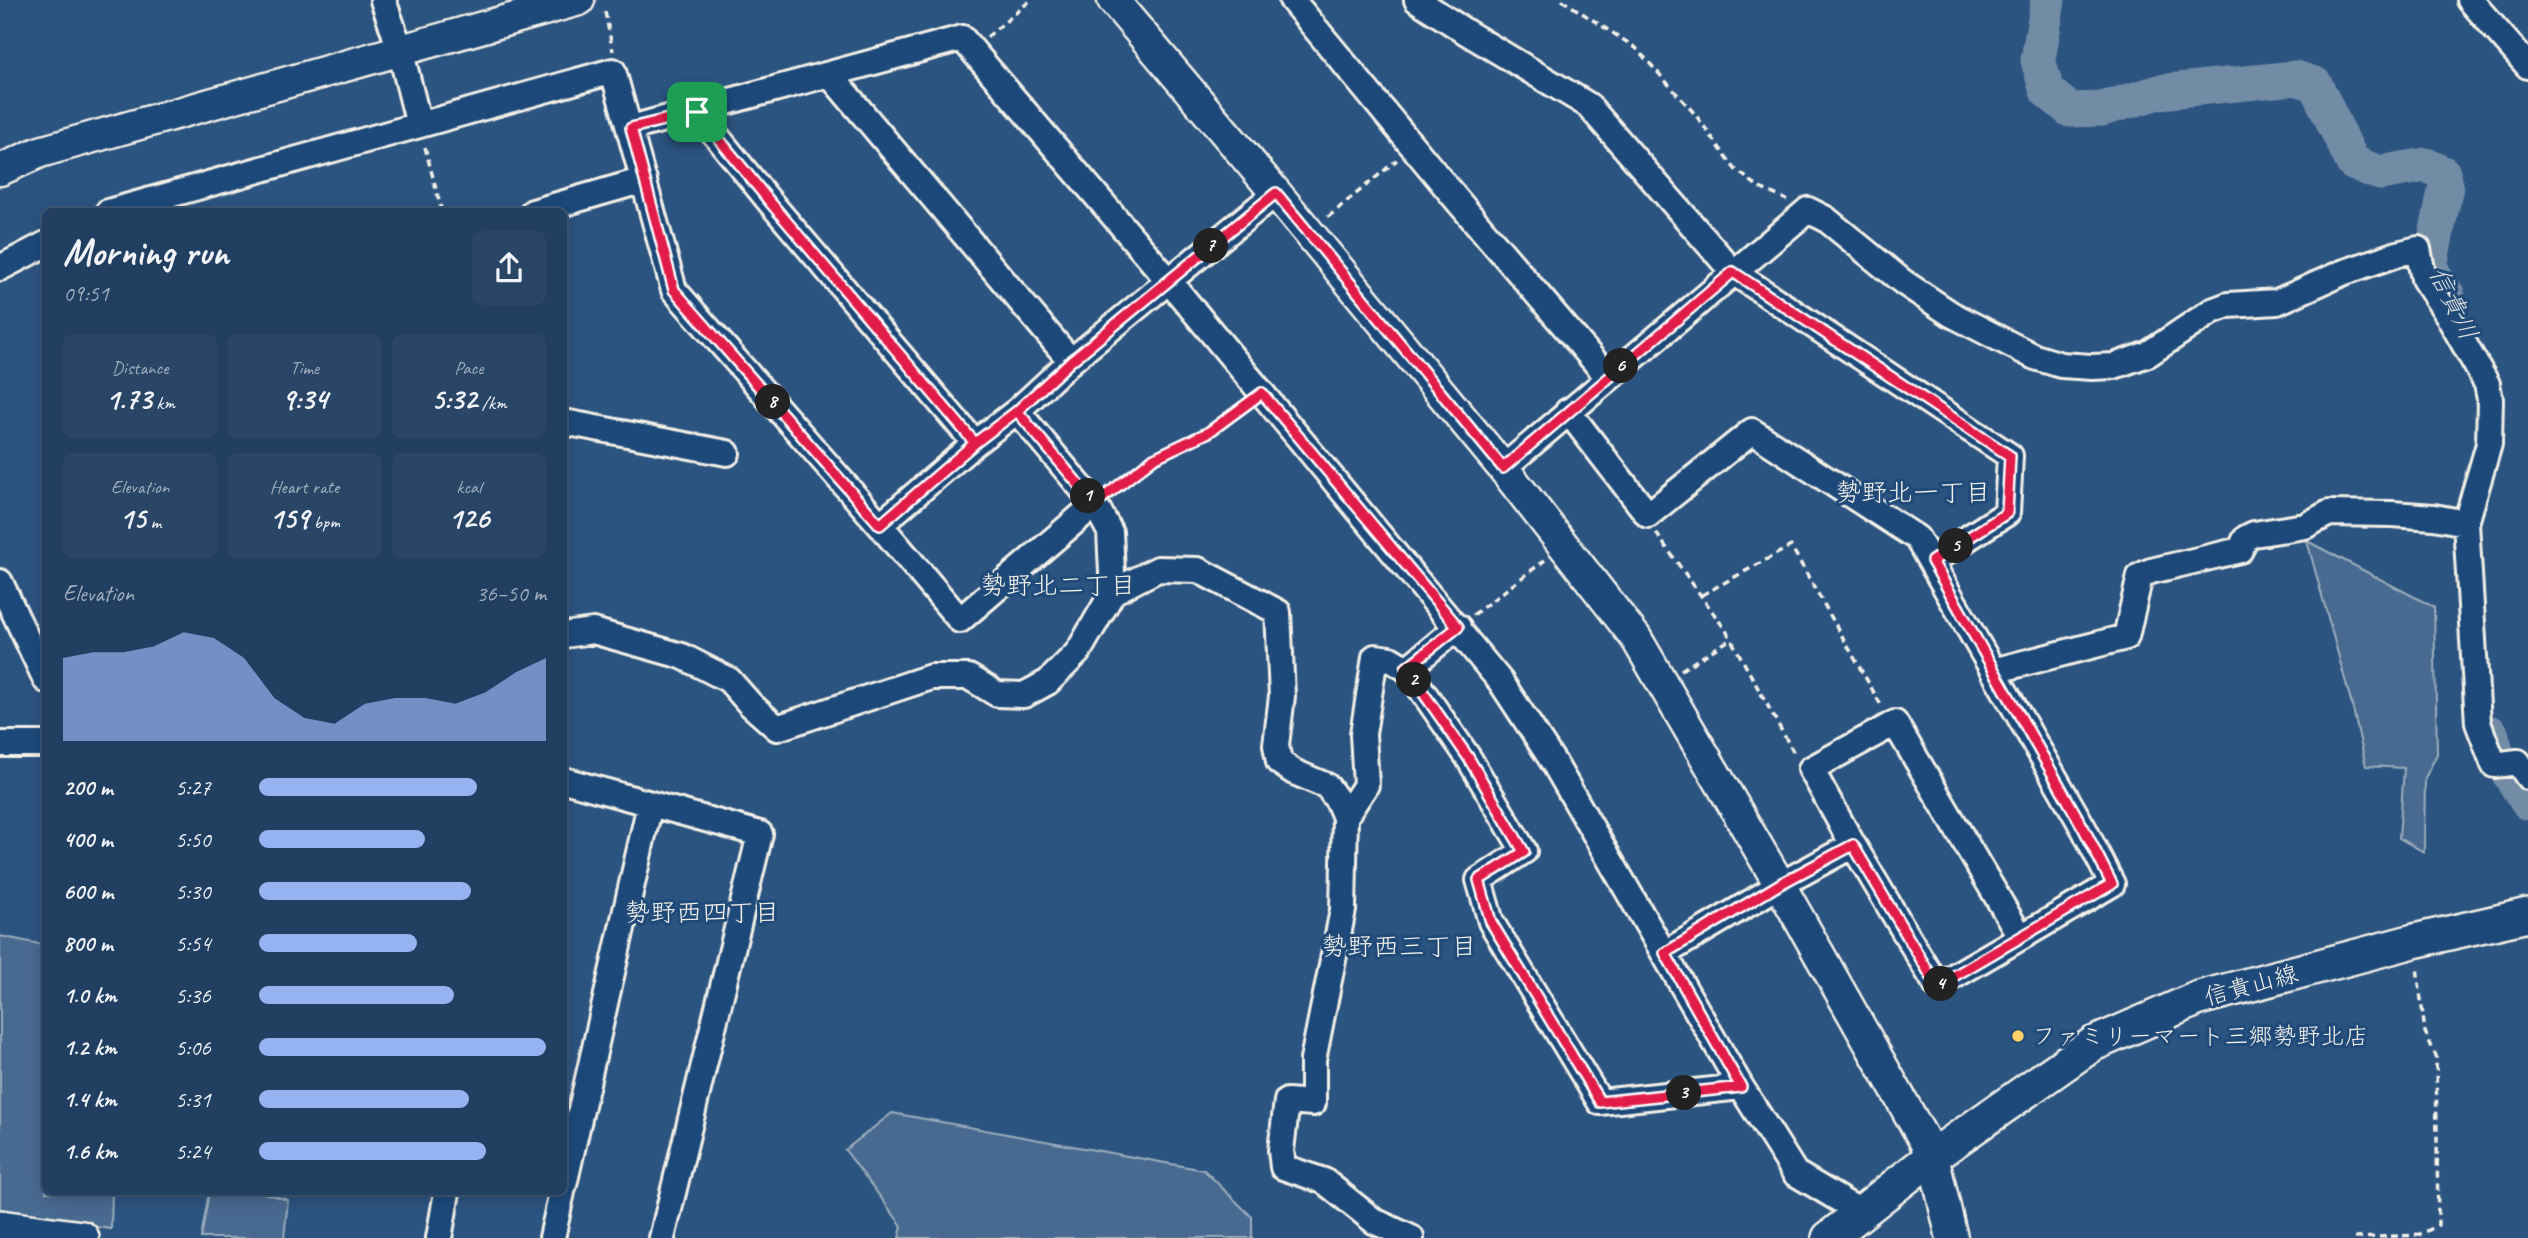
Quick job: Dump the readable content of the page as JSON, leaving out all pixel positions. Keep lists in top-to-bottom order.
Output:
{
  "streets": {
    "main road": ["信貴山線"]
  },
  "districts": [
    "勢野北一丁目",
    "勢野北二丁目",
    "勢野西四丁目",
    "勢野西三丁目"
  ],
  "water": ["信貴川"],
  "places": ["ファミリーマート三郷勢野北店"],
  "page": {
    "heading": ["Morning run", "09:51"],
    "pins": [
      "7",
      "6",
      "8",
      "1",
      "5",
      "2",
      "4",
      "3"
    ],
    "stats": [
      ["Distance", "1.73 km"],
      ["Time", "9:34"],
      ["Pace", "5:32 /km"],
      ["Elevation", "15 m"],
      ["Heart rate", "159 bpm"],
      ["kcal", "126"]
    ],
    "chart": ["Elevation", "36–50 m"],
    "list": [
      {
        "name": "200 m",
        "note": "5:27"
      },
      {
        "name": "400 m",
        "note": "5:50"
      },
      {
        "name": "600 m",
        "note": "5:30"
      },
      {
        "name": "800 m",
        "note": "5:54"
      },
      {
        "name": "1.0 km",
        "note": "5:36"
      },
      {
        "name": "1.2 km",
        "note": "5:06"
      },
      {
        "name": "1.4 km",
        "note": "5:31"
      },
      {
        "name": "1.6 km",
        "note": "5:24"
      }
    ]
  }
}
